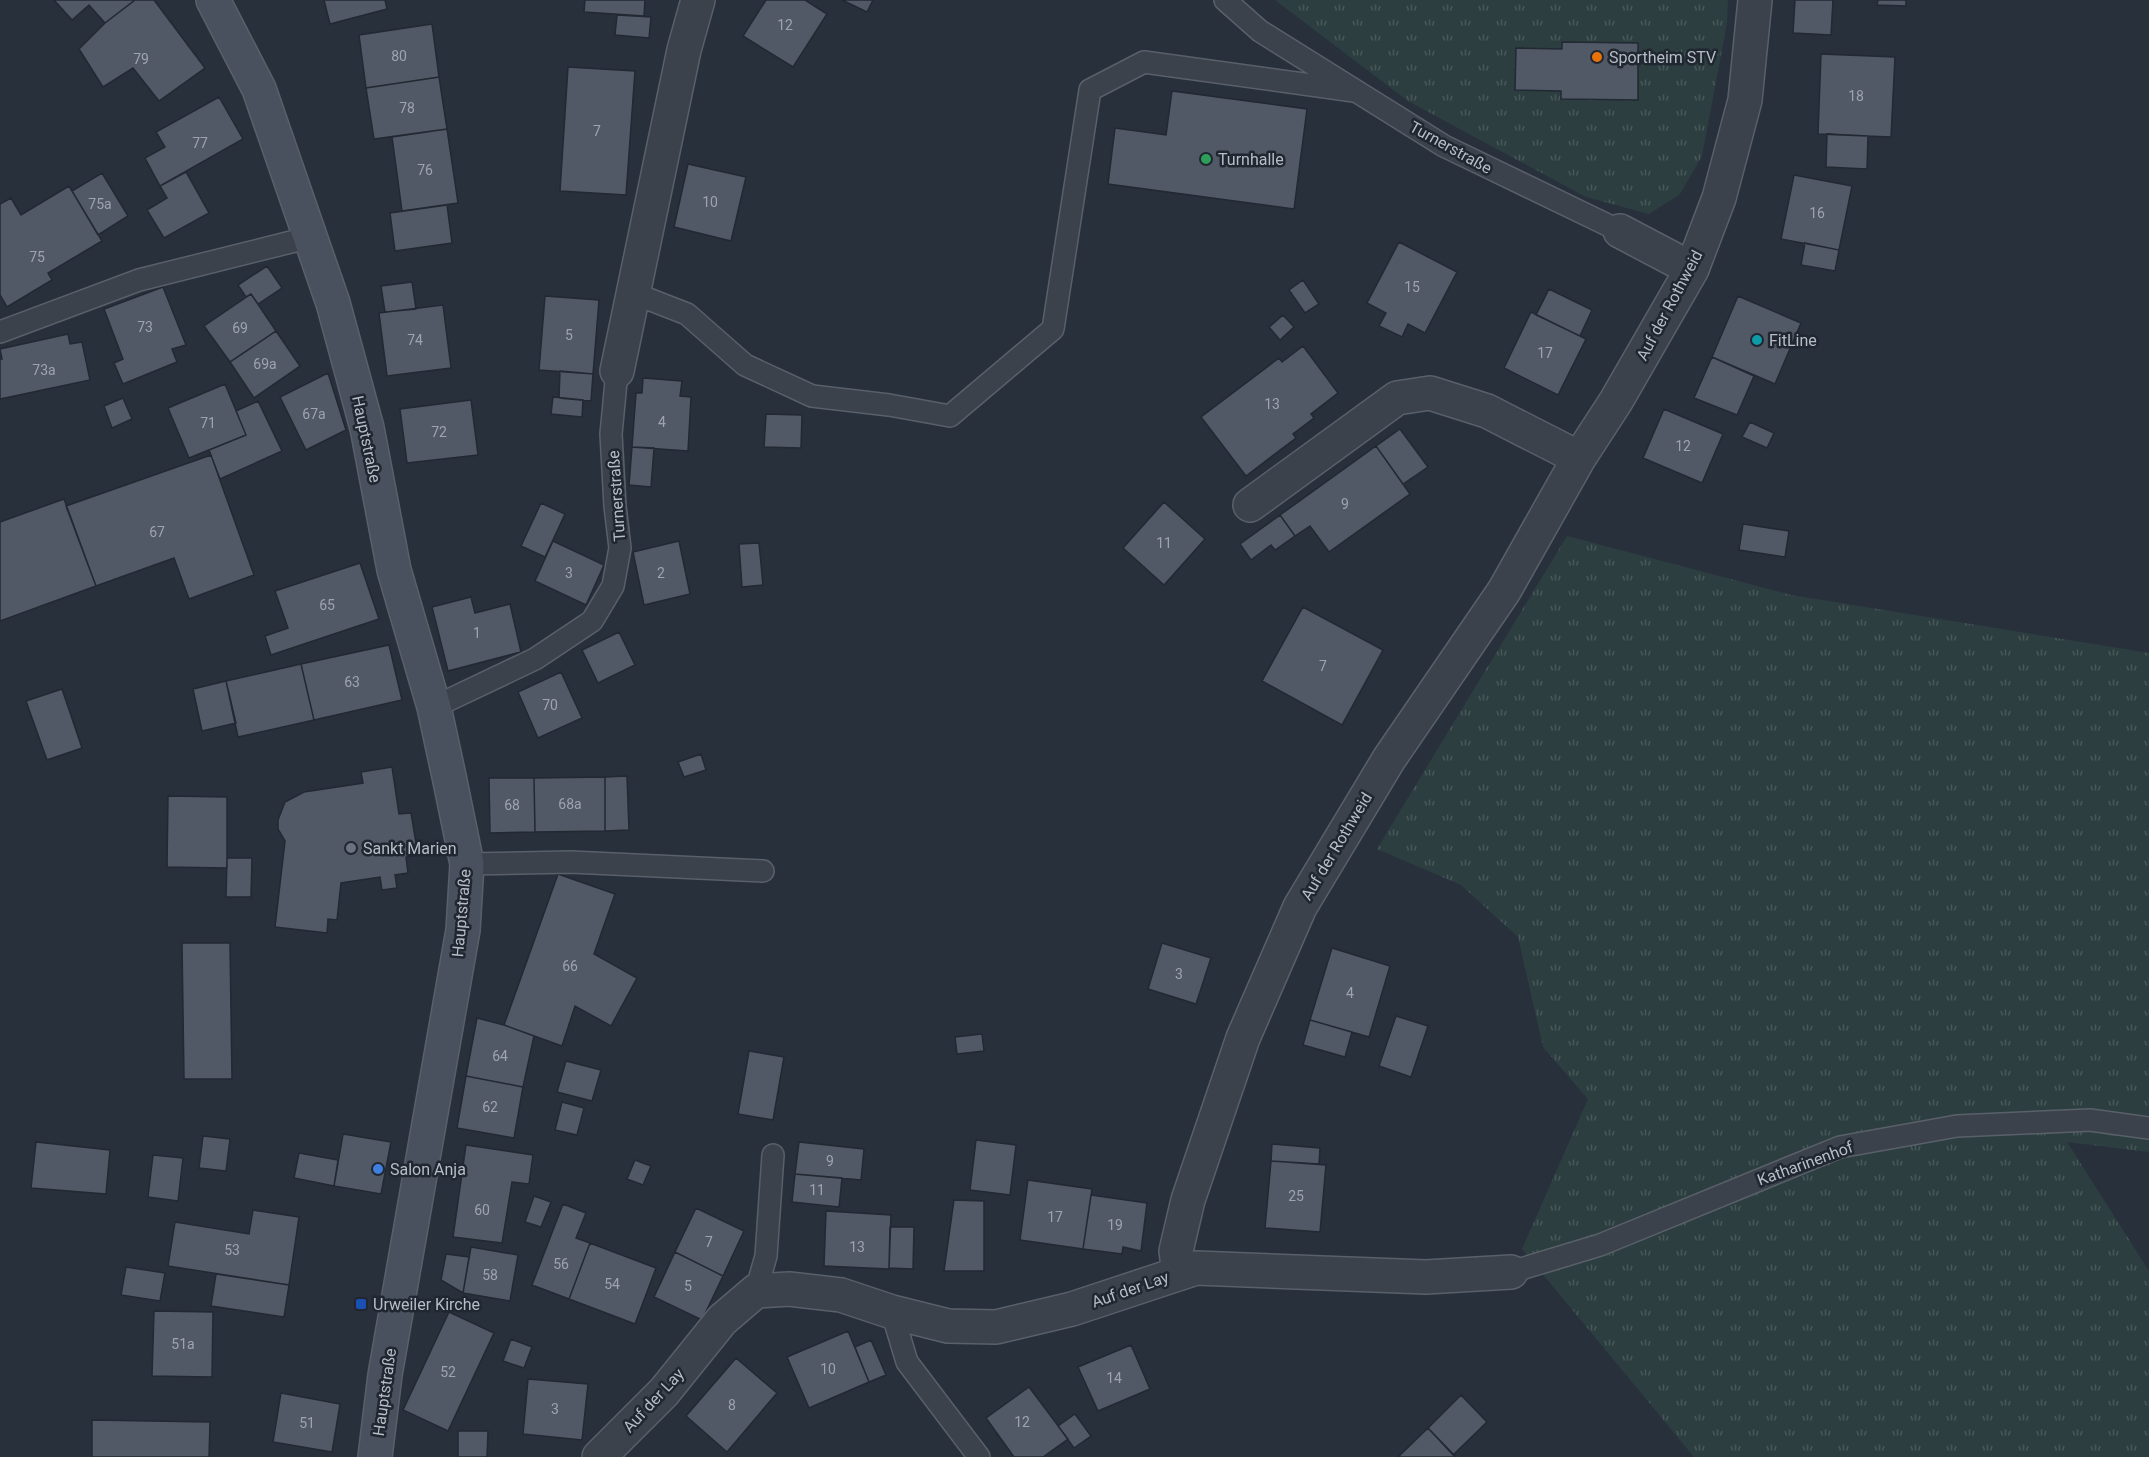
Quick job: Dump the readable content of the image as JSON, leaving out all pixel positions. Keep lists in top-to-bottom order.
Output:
{
  "streets": {
    "main road": ["Hauptstraße"],
    "street": ["Turnerstraße", "Auf der Rothweid", "Auf der Lay"],
    "lane": ["Katharinenhof"]
  },
  "crossings": [
    ["Turnerstraße", "Auf der Rothweid"],
    ["Turnerstraße", "Hauptstraße"],
    ["Auf der Rothweid", "Auf der Lay"],
    ["Katharinenhof", "Auf der Lay"]
  ],
  "places": {
    "other": [
      "Sportheim STV",
      "Turnhalle",
      "FitLine",
      "Sankt Marien",
      "Salon Anja"
    ],
    "transit": ["Urweiler Kirche"]
  },
  "house_numbers": [
    "12",
    "80",
    "79",
    "18",
    "78",
    "7",
    "77",
    "76",
    "10",
    "75a",
    "16",
    "75",
    "15",
    "73",
    "69",
    "5",
    "74",
    "17",
    "69a",
    "73a",
    "13",
    "67a",
    "4",
    "71",
    "72",
    "12",
    "9",
    "67",
    "11",
    "3",
    "2",
    "65",
    "1",
    "7",
    "63",
    "70",
    "68a",
    "68",
    "66",
    "3",
    "4",
    "64",
    "62",
    "9",
    "11",
    "25",
    "60",
    "17",
    "19",
    "7",
    "13",
    "53",
    "56",
    "58",
    "54",
    "5",
    "51a",
    "10",
    "52",
    "14",
    "8",
    "3",
    "12",
    "51"
  ]
}
